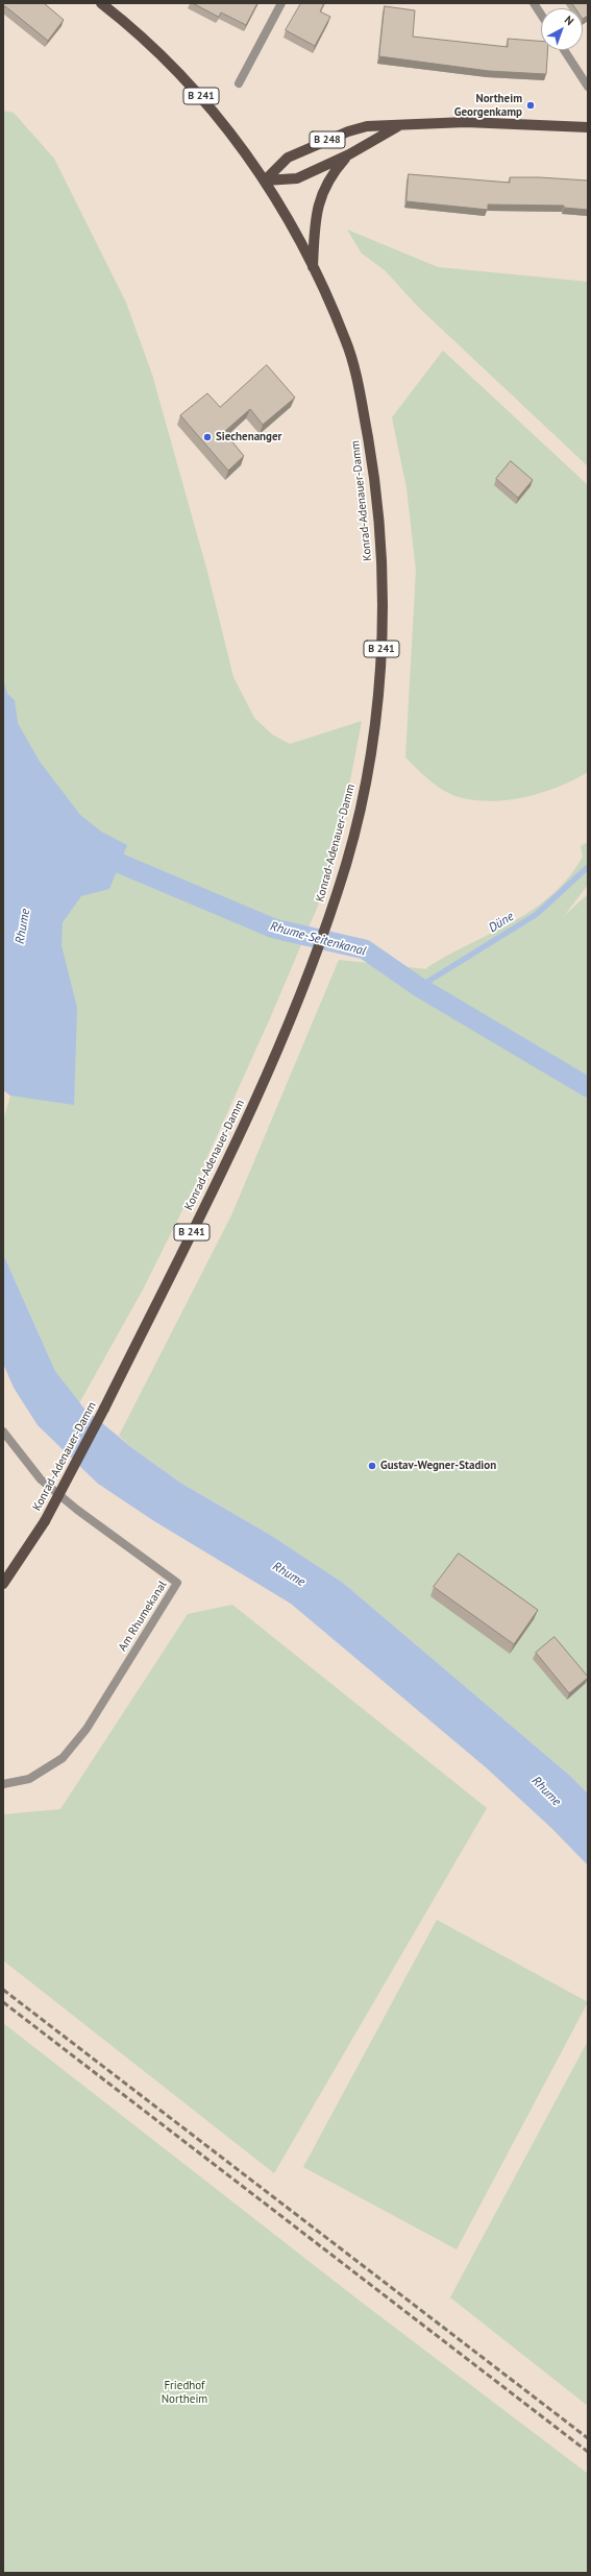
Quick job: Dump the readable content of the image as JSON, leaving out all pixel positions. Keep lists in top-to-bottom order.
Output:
{
  "streets": {
    "main road": ["B 241", "B 248", "Konrad-Adenauer-Damm"],
    "street": ["Am Rhumekanal"]
  },
  "crossings": [
    ["B 241", "B 248"],
    ["B 241", "Konrad-Adenauer-Damm"],
    ["B 248", "Konrad-Adenauer-Damm"]
  ],
  "water": ["Düne", "Rhume", "Rhume-Seitenkanal"],
  "parks": ["Friedhof Northeim"],
  "places": ["Northeim Georgenkamp", "Siechenanger", "Gustav-Wegner-Stadion"],
  "north": "top right"
}
